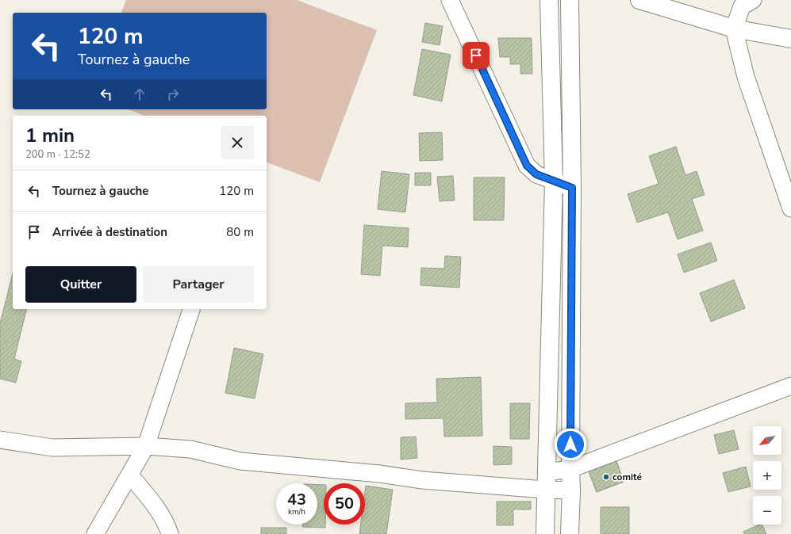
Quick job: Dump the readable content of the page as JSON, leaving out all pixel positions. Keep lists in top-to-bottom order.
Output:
{
  "places": ["comité"],
  "north": "bottom left",
  "page": {
    "turn": ["120 m", "Tournez à gauche"],
    "heading": ["1 min", "200 m · 12:52"],
    "list": [
      {
        "name": "Tournez à gauche",
        "value": "120 m"
      },
      {
        "name": "Arrivée à destination",
        "value": "80 m"
      }
    ],
    "buttons": ["Quitter", "Partager"],
    "map_buttons": ["+", "−"],
    "speed": "43 km/h",
    "limit": "50"
  }
}
